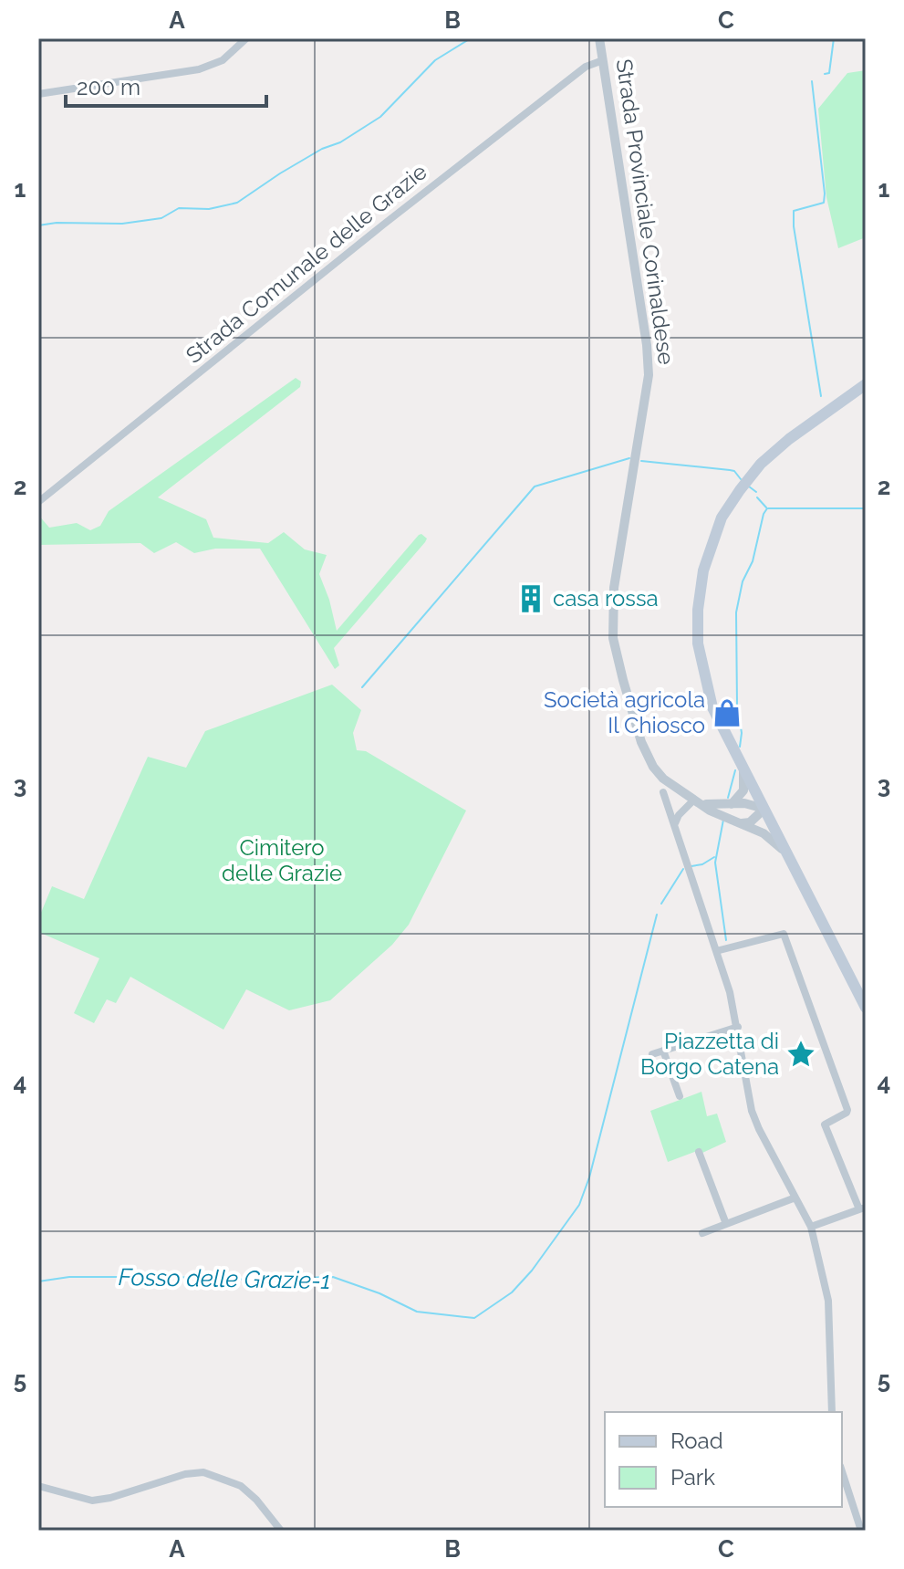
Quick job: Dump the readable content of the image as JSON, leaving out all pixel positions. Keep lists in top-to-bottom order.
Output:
{
  "streets": {
    "main road": ["Strada Provinciale Corinaldese"],
    "street": ["Strada Comunale delle Grazie"]
  },
  "crossings": [
    ["Strada Provinciale Corinaldese", "Strada Comunale delle Grazie"]
  ],
  "water": ["Fosso delle Grazie-1"],
  "parks": ["Cimitero delle Grazie"],
  "places": {
    "building": ["casa rossa"],
    "shop": ["Società agricola Il Chiosco"],
    "place": ["Piazzetta di Borgo Catena"]
  },
  "legend": ["Road", "Park"],
  "scale_bar": "200 m",
  "grid": {
    "columns": ["A", "B", "C"],
    "rows": [
      "1",
      "2",
      "3",
      "4",
      "5"
    ]
  }
}
